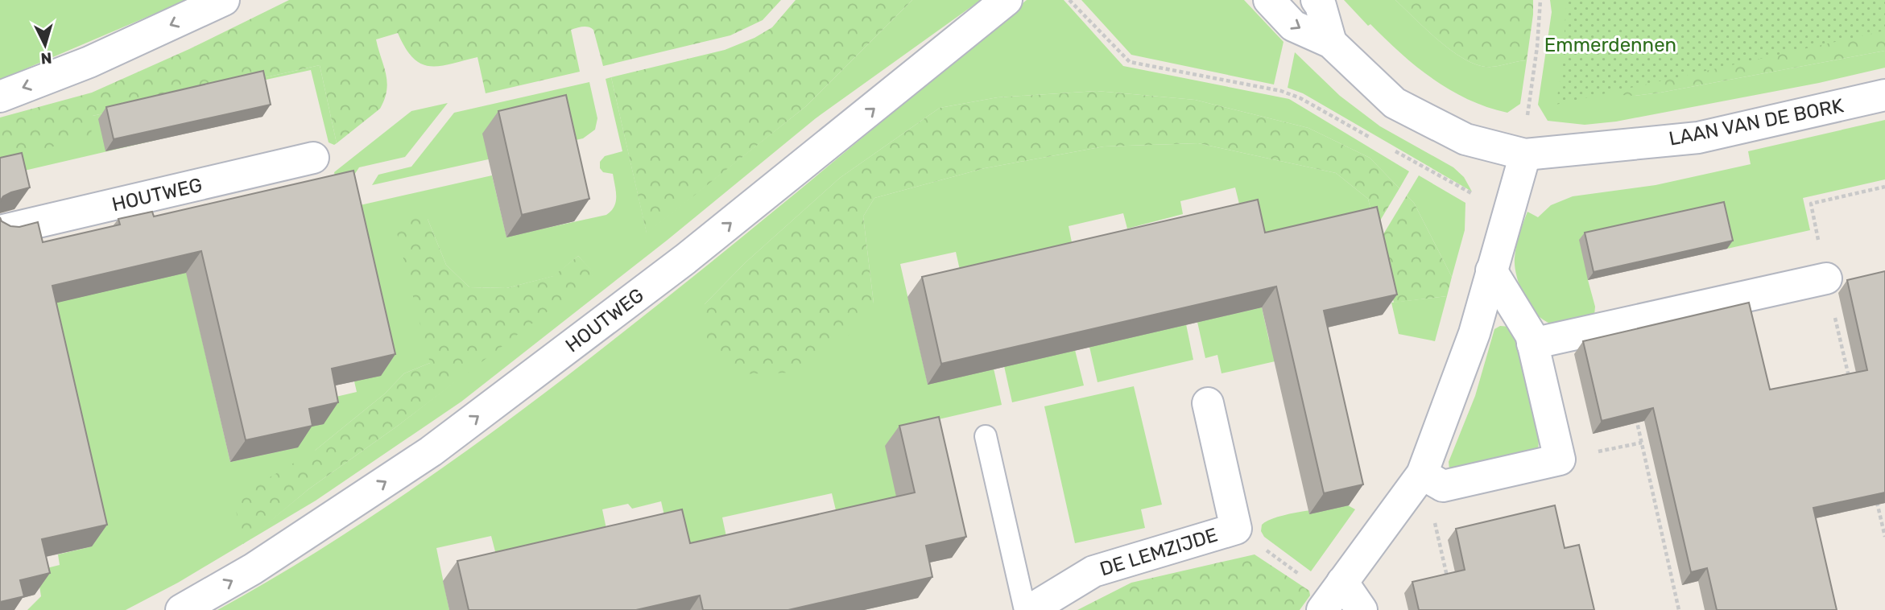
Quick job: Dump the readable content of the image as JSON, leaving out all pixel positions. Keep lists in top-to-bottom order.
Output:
{
  "streets": {
    "street": ["LAAN VAN DE BORK", "HOUTWEG", "DE LEMZIJDE"]
  },
  "one_way": ["HOUTWEG"],
  "parks": ["Emmerdennen"],
  "north": "bottom"
}
